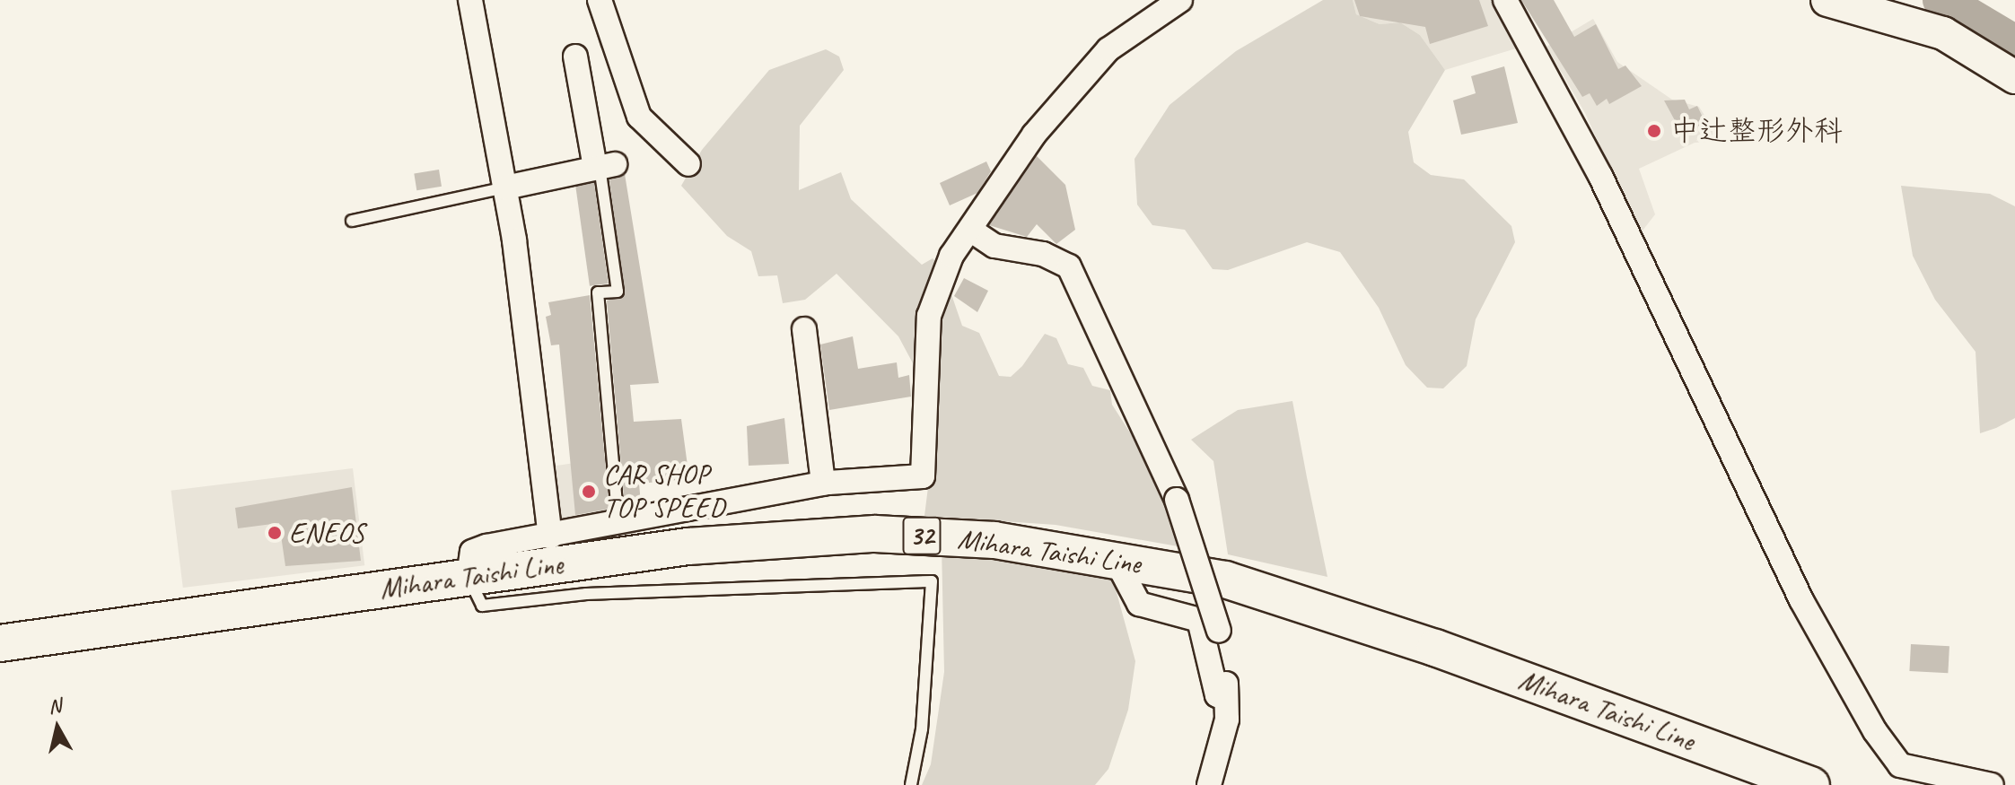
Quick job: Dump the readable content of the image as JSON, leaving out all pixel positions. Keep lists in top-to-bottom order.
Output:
{
  "streets": {
    "main road": ["32", "Mihara Taishi Line"]
  },
  "places": ["中辻整形外科", "CAR SHOP TOP SPEED", "ENEOS"],
  "north": "top"
}
